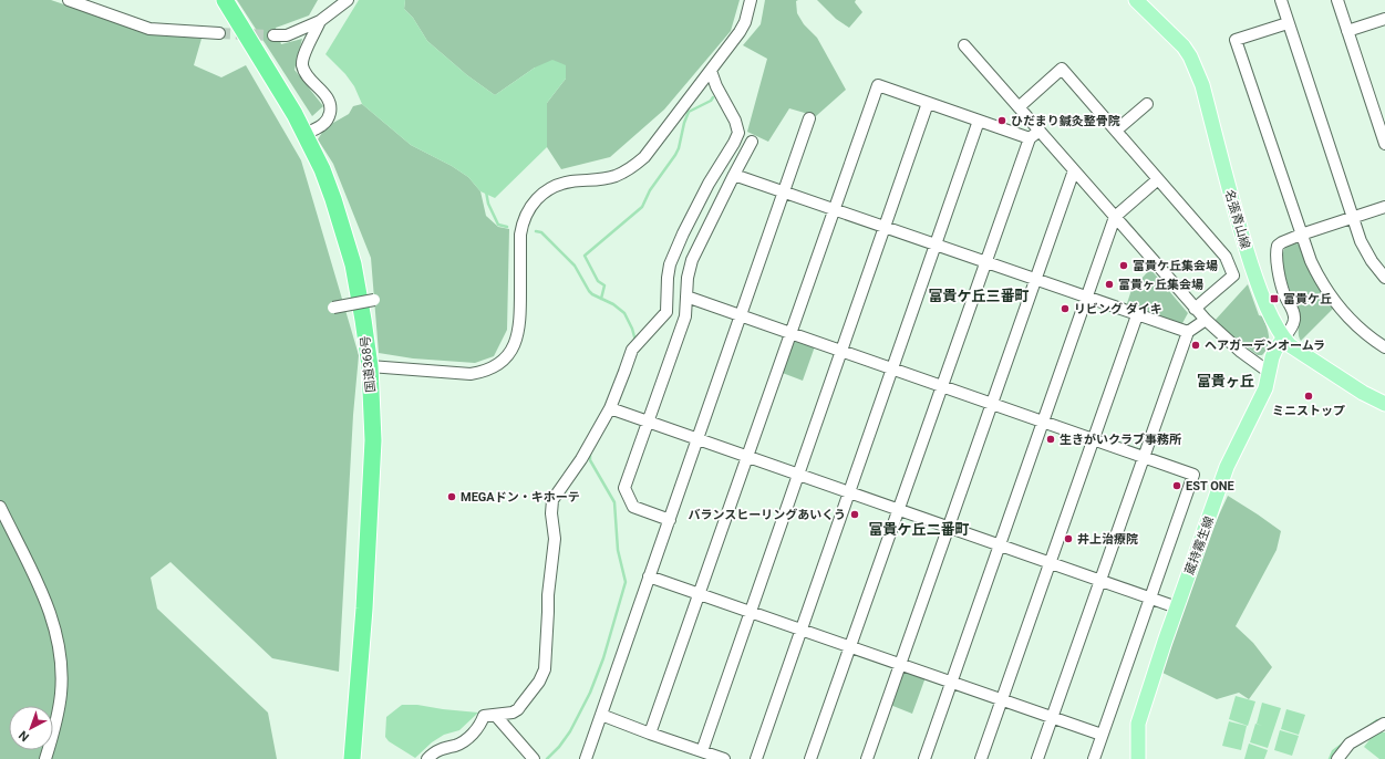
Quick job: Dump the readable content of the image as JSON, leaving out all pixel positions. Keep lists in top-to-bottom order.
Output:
{
  "streets": {
    "highway": ["国道368号"],
    "main road": ["名張青山線", "蔵持霧生線"]
  },
  "crossings": [
    ["名張青山線", "蔵持霧生線"]
  ],
  "districts": ["富貴ケ丘三番町", "富貴ヶ丘", "富貴ケ丘二番町"],
  "places": {
    "other": [
      "ひだまり鍼灸整骨院",
      "富貴ケ丘集会場",
      "富貴ヶ丘集会場",
      "リビング ダイキ",
      "ヘアガーデンオームラ",
      "ミニストップ",
      "生きがいクラブ事務所",
      "EST ONE",
      "MEGAドン・キホーテ",
      "バランスヒーリングあいくう",
      "井上治療院"
    ],
    "transit": ["富貴ケ丘"]
  },
  "north": "bottom left"
}
